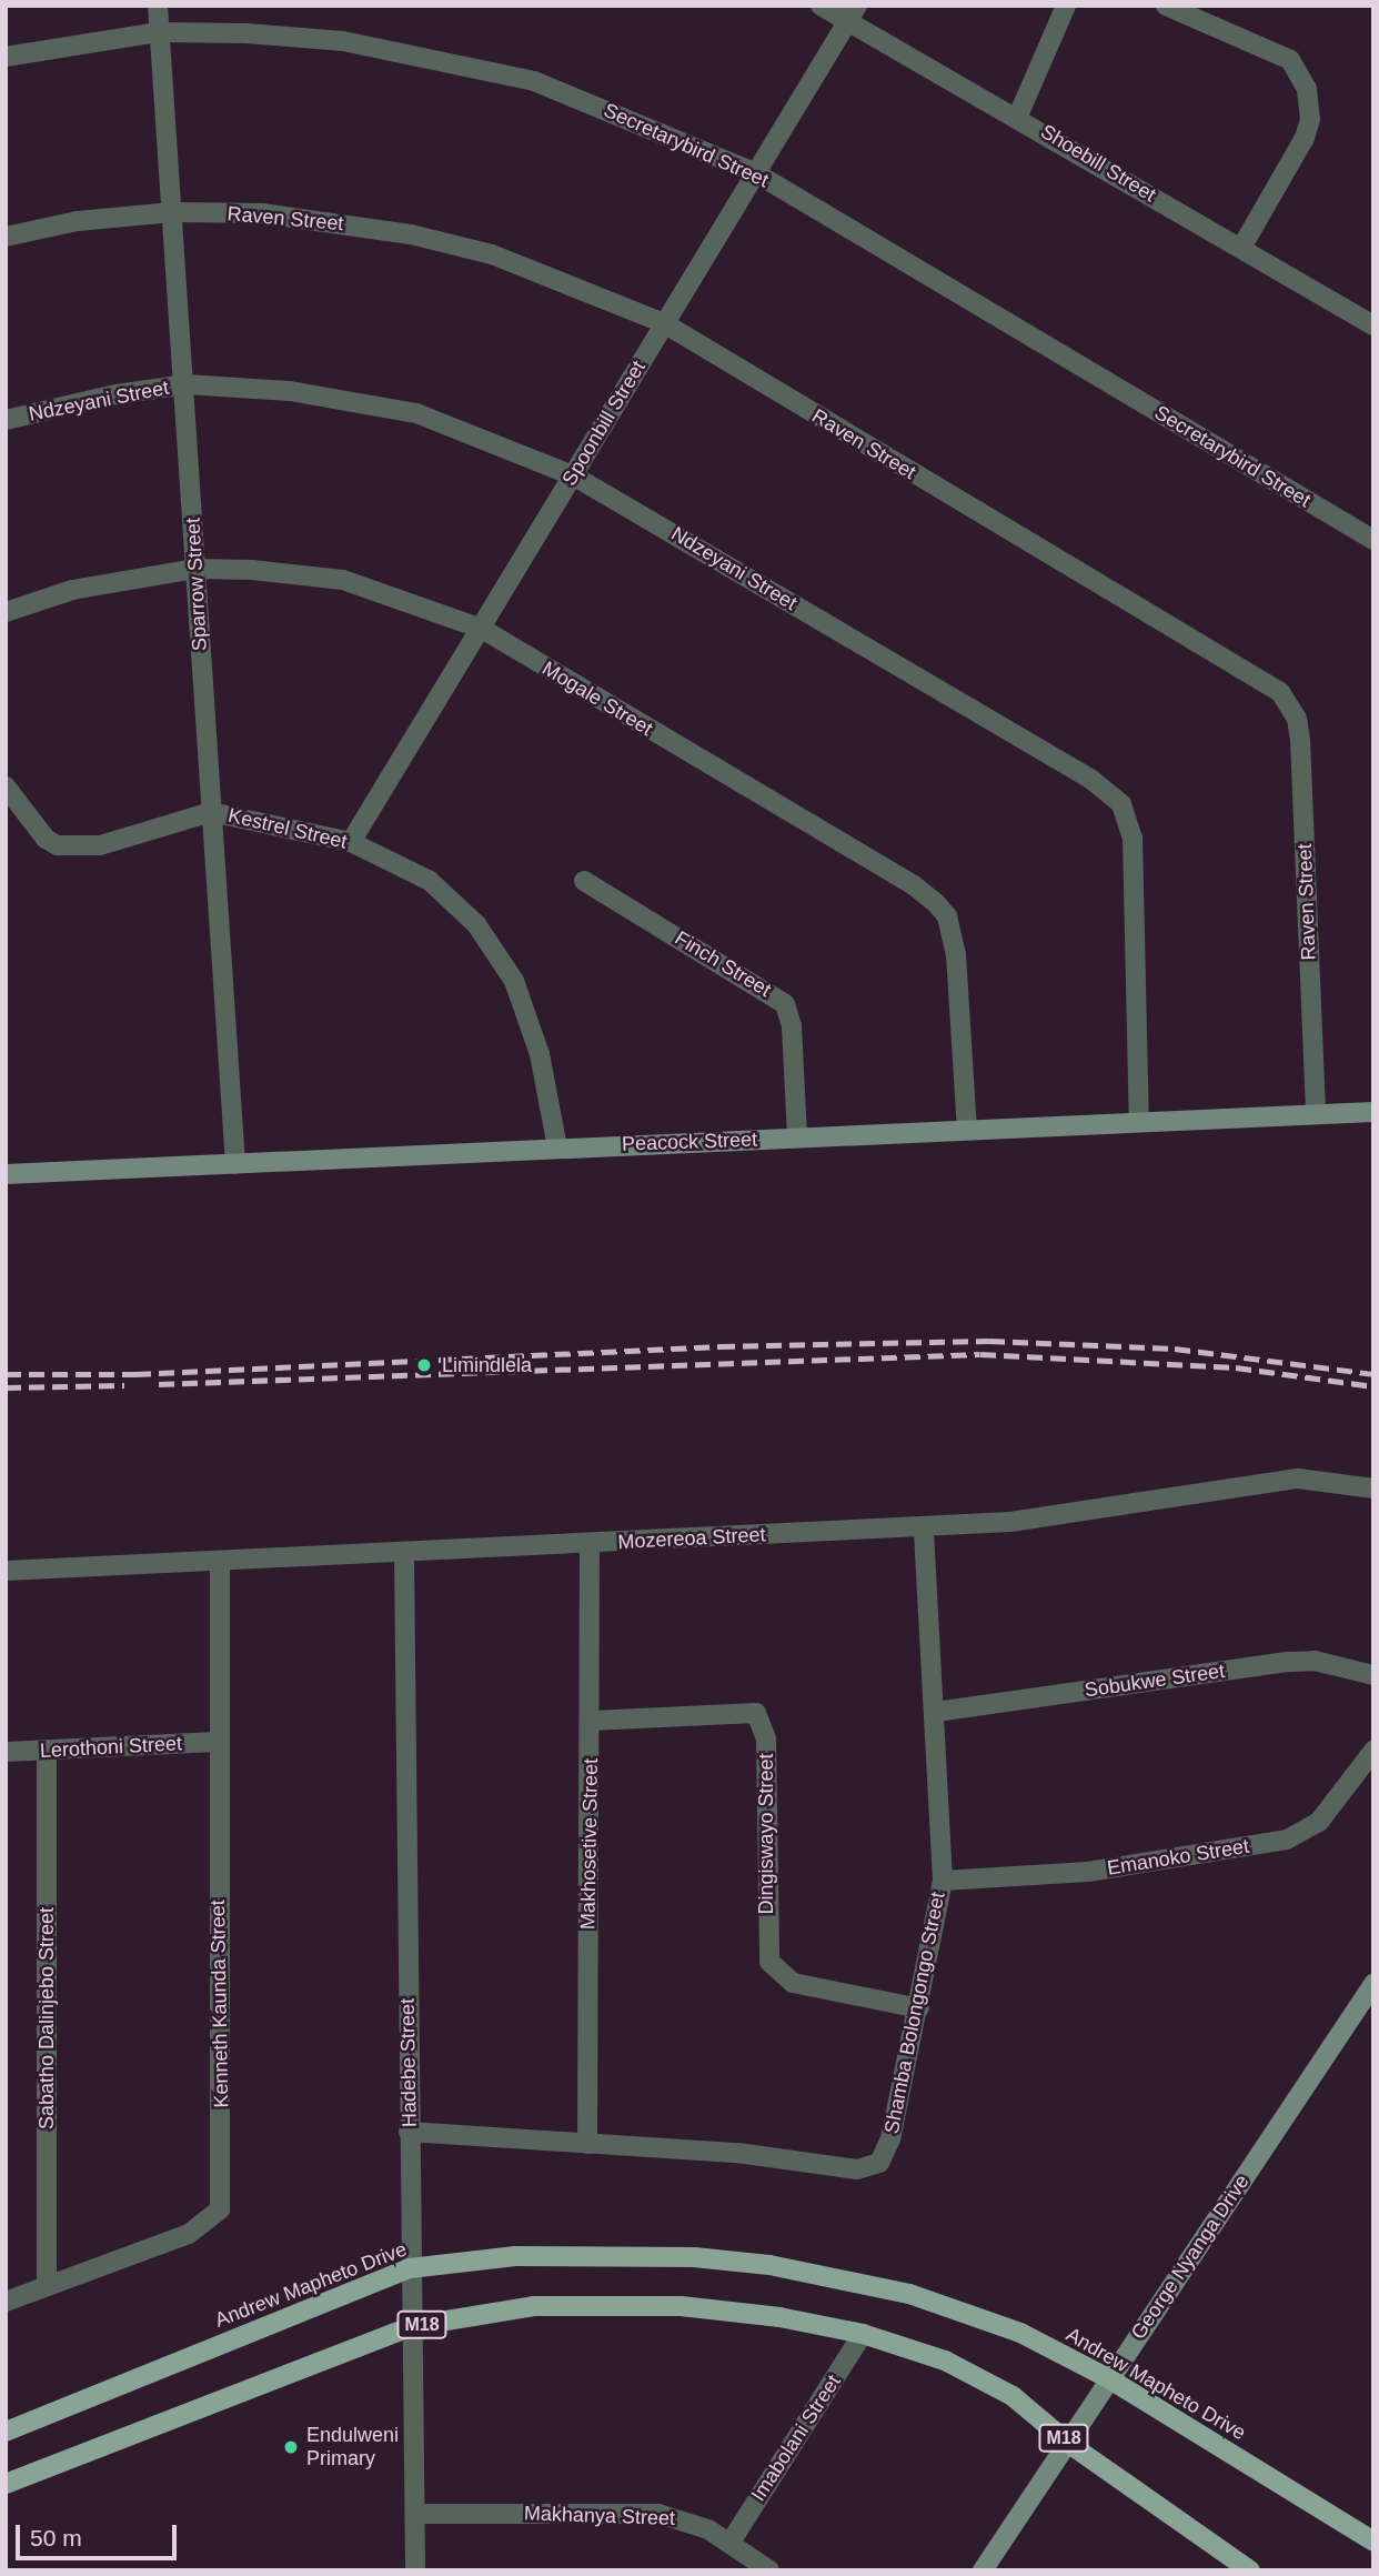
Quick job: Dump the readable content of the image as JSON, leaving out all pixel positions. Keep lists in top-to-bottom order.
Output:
{
  "streets": {
    "main road": ["Andrew Mapheto Drive", "M18"],
    "street": [
      "Secretarybird Street",
      "Shoebill Street",
      "Raven Street",
      "Ndzeyani Street",
      "Spoonbill Street",
      "Sparrow Street",
      "Mogale Street",
      "Kestrel Street",
      "Finch Street",
      "Peacock Street",
      "Mozereoa Street",
      "Sobukwe Street",
      "Lerothoni Street",
      "Dingiswayo Street",
      "Makhosetive Street",
      "Emanoko Street",
      "Kenneth Kaunda Street",
      "Shamba Bolongongo Street",
      "Sabatho Dalinjebo Street",
      "Hadebe Street",
      "George Nyanga Drive",
      "Imabolani Street",
      "Makhanya Street"
    ]
  },
  "crossings": [
    ["Secretarybird Street", "Spoonbill Street"],
    ["Secretarybird Street", "Sparrow Street"],
    ["Shoebill Street", "Spoonbill Street"],
    ["Raven Street", "Spoonbill Street"],
    ["Raven Street", "Sparrow Street"],
    ["Raven Street", "Peacock Street"],
    ["Ndzeyani Street", "Spoonbill Street"],
    ["Ndzeyani Street", "Sparrow Street"],
    ["Ndzeyani Street", "Peacock Street"],
    ["Spoonbill Street", "Mogale Street"],
    ["Spoonbill Street", "Kestrel Street"],
    ["Sparrow Street", "Mogale Street"],
    ["Sparrow Street", "Kestrel Street"],
    ["Sparrow Street", "Peacock Street"],
    ["Mogale Street", "Peacock Street"],
    ["Kestrel Street", "Peacock Street"],
    ["Finch Street", "Peacock Street"],
    ["Mozereoa Street", "Makhosetive Street"],
    ["Mozereoa Street", "Kenneth Kaunda Street"],
    ["Mozereoa Street", "Shamba Bolongongo Street"],
    ["Mozereoa Street", "Hadebe Street"],
    ["Sobukwe Street", "Shamba Bolongongo Street"],
    ["Lerothoni Street", "Kenneth Kaunda Street"],
    ["Lerothoni Street", "Sabatho Dalinjebo Street"],
    ["Dingiswayo Street", "Makhosetive Street"],
    ["Dingiswayo Street", "Shamba Bolongongo Street"],
    ["Makhosetive Street", "Shamba Bolongongo Street"],
    ["Emanoko Street", "Shamba Bolongongo Street"],
    ["Kenneth Kaunda Street", "Sabatho Dalinjebo Street"],
    ["Shamba Bolongongo Street", "Hadebe Street"],
    ["Hadebe Street", "Andrew Mapheto Drive"],
    ["Hadebe Street", "M18"],
    ["Hadebe Street", "Makhanya Street"],
    ["George Nyanga Drive", "Andrew Mapheto Drive"],
    ["George Nyanga Drive", "M18"],
    ["M18", "Imabolani Street"],
    ["Imabolani Street", "Makhanya Street"]
  ],
  "places": ["Limindlela", "Endulweni Primary"],
  "scale_bar": "50 m"
}
